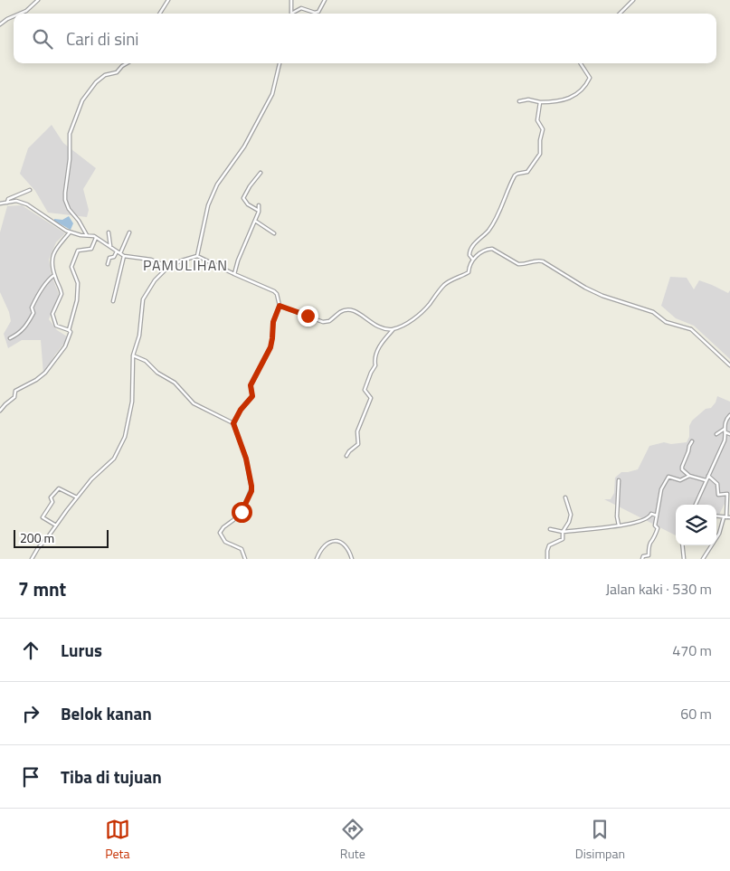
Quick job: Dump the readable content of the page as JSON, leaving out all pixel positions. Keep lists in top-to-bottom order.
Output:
{
  "districts": ["PAMULIHAN"],
  "scale_bar": "200 m",
  "page": {
    "search": "Cari di sini",
    "scale": "200 m",
    "heading": ["7 mnt", "Jalan kaki · 530 m"],
    "list": [
      ["Lurus", "470 m"],
      ["Belok kanan", "60 m"],
      "Tiba di tujuan"
    ],
    "nav": ["Peta", "Rute", "Disimpan"]
  }
}
